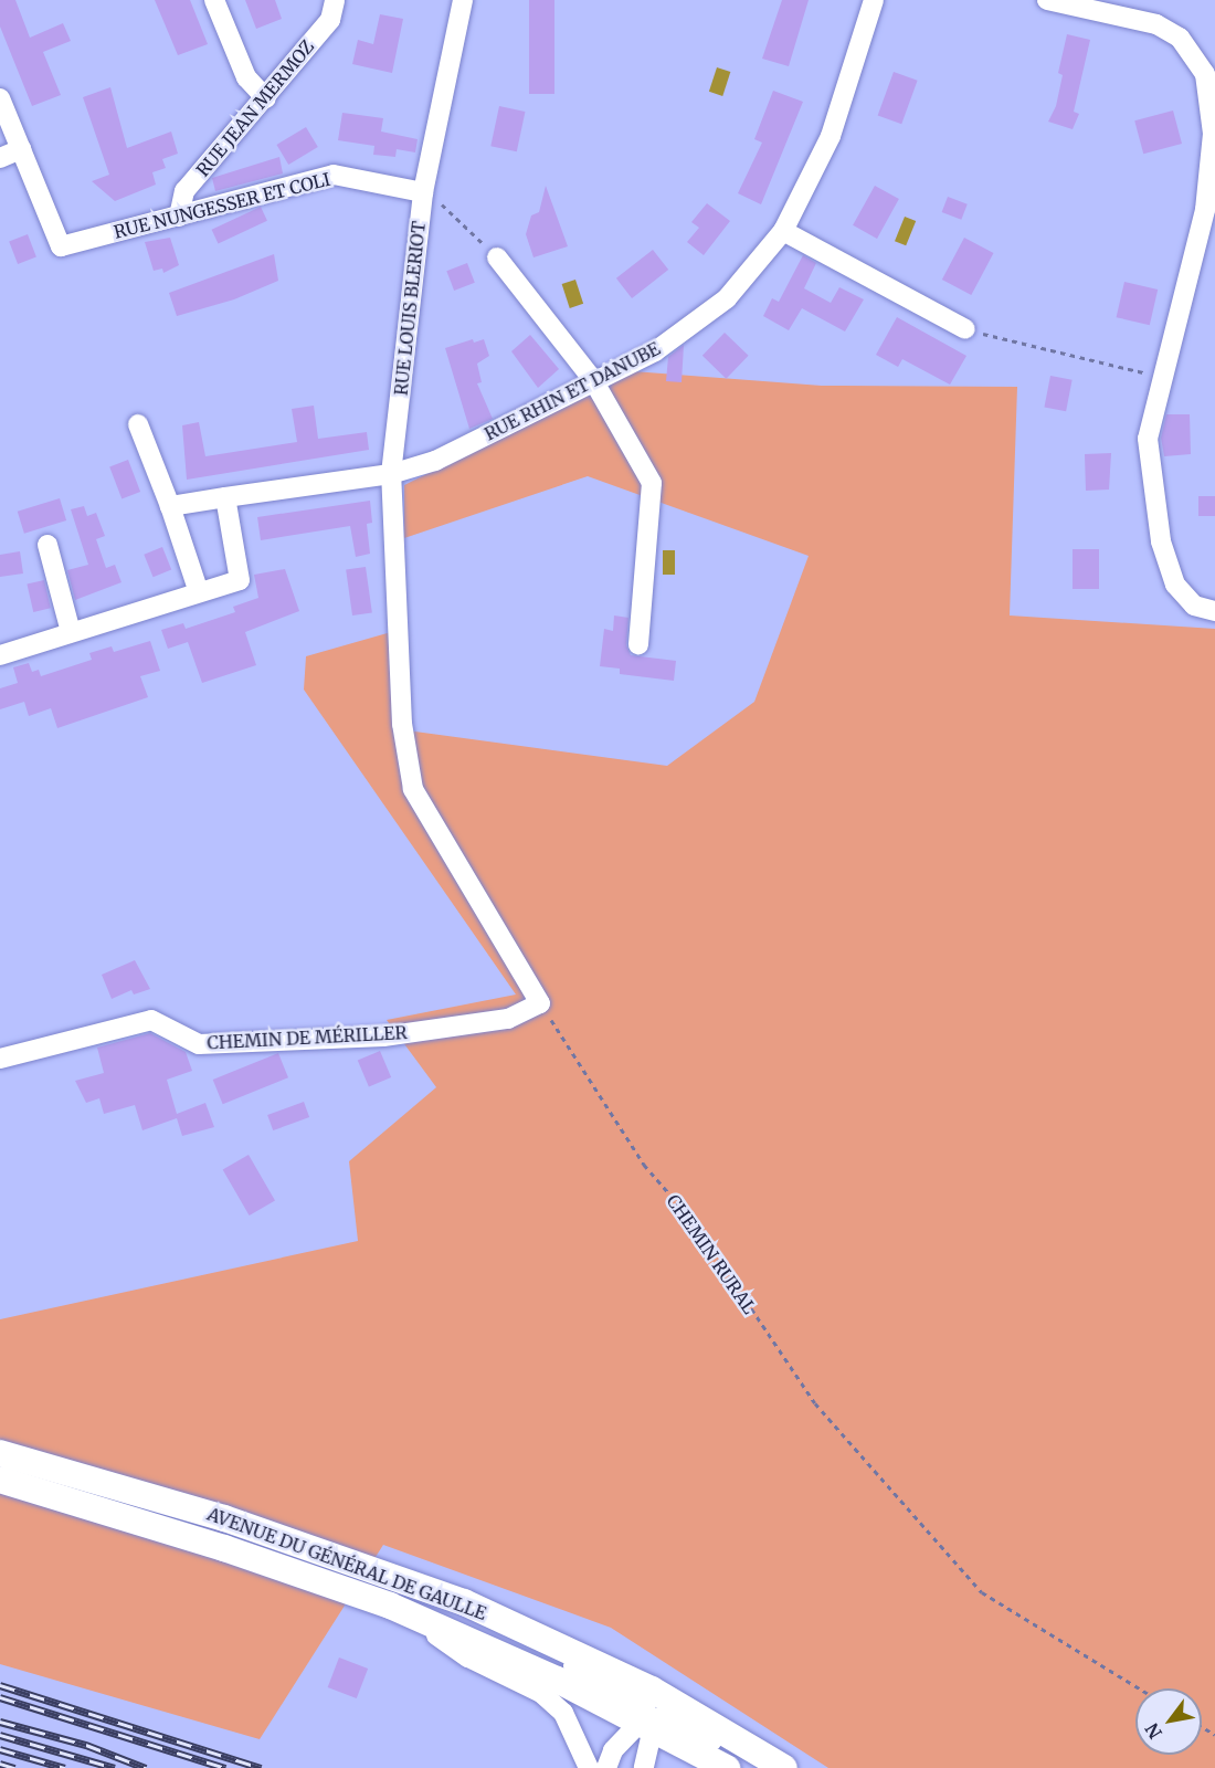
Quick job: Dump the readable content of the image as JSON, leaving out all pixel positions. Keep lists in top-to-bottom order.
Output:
{
  "streets": {
    "main road": ["AVENUE DU GÉNÉRAL DE GAULLE"],
    "street": [
      "RUE JEAN MERMOZ",
      "RUE NUNGESSER ET COLI",
      "RUE LOUIS BLERIOT",
      "RUE RHIN ET DANUBE",
      "CHEMIN DE MÉRILLER"
    ],
    "path": ["CHEMIN RURAL"]
  },
  "crossings": [
    ["RUE JEAN MERMOZ", "RUE NUNGESSER ET COLI"],
    ["RUE NUNGESSER ET COLI", "RUE LOUIS BLERIOT"],
    ["RUE LOUIS BLERIOT", "RUE RHIN ET DANUBE"],
    ["RUE LOUIS BLERIOT", "CHEMIN DE MÉRILLER"],
    ["RUE LOUIS BLERIOT", "CHEMIN RURAL"],
    ["CHEMIN DE MÉRILLER", "CHEMIN RURAL"]
  ],
  "north": "bottom left"
}
